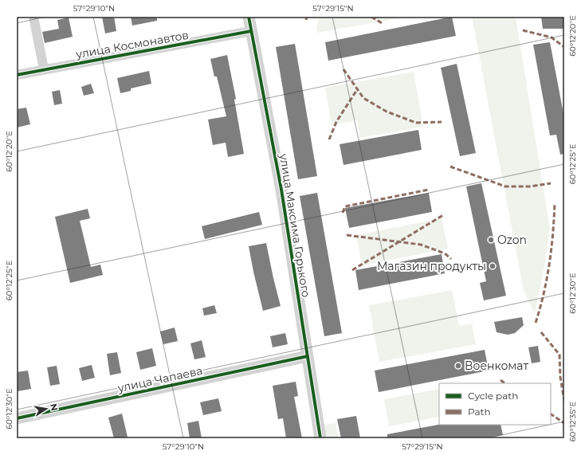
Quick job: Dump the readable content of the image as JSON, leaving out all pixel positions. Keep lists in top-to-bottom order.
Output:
{
  "streets": {
    "street": ["улица Космонавтов", "улица Максима Горького", "улица Чапаева"]
  },
  "crossings": [
    ["улица Космонавтов", "улица Максима Горького"],
    ["улица Максима Горького", "улица Чапаева"]
  ],
  "places": ["Ozon", "Магазин продукты", "Военкомат"],
  "legend": ["Cycle path", "Path"],
  "north": "right",
  "coordinates": [
    "57°29'10\"N",
    "57°29'15\"N",
    "60°12'20\"E",
    "60°12'25\"E",
    "60°12'30\"E",
    "60°12'35\"E"
  ]
}
